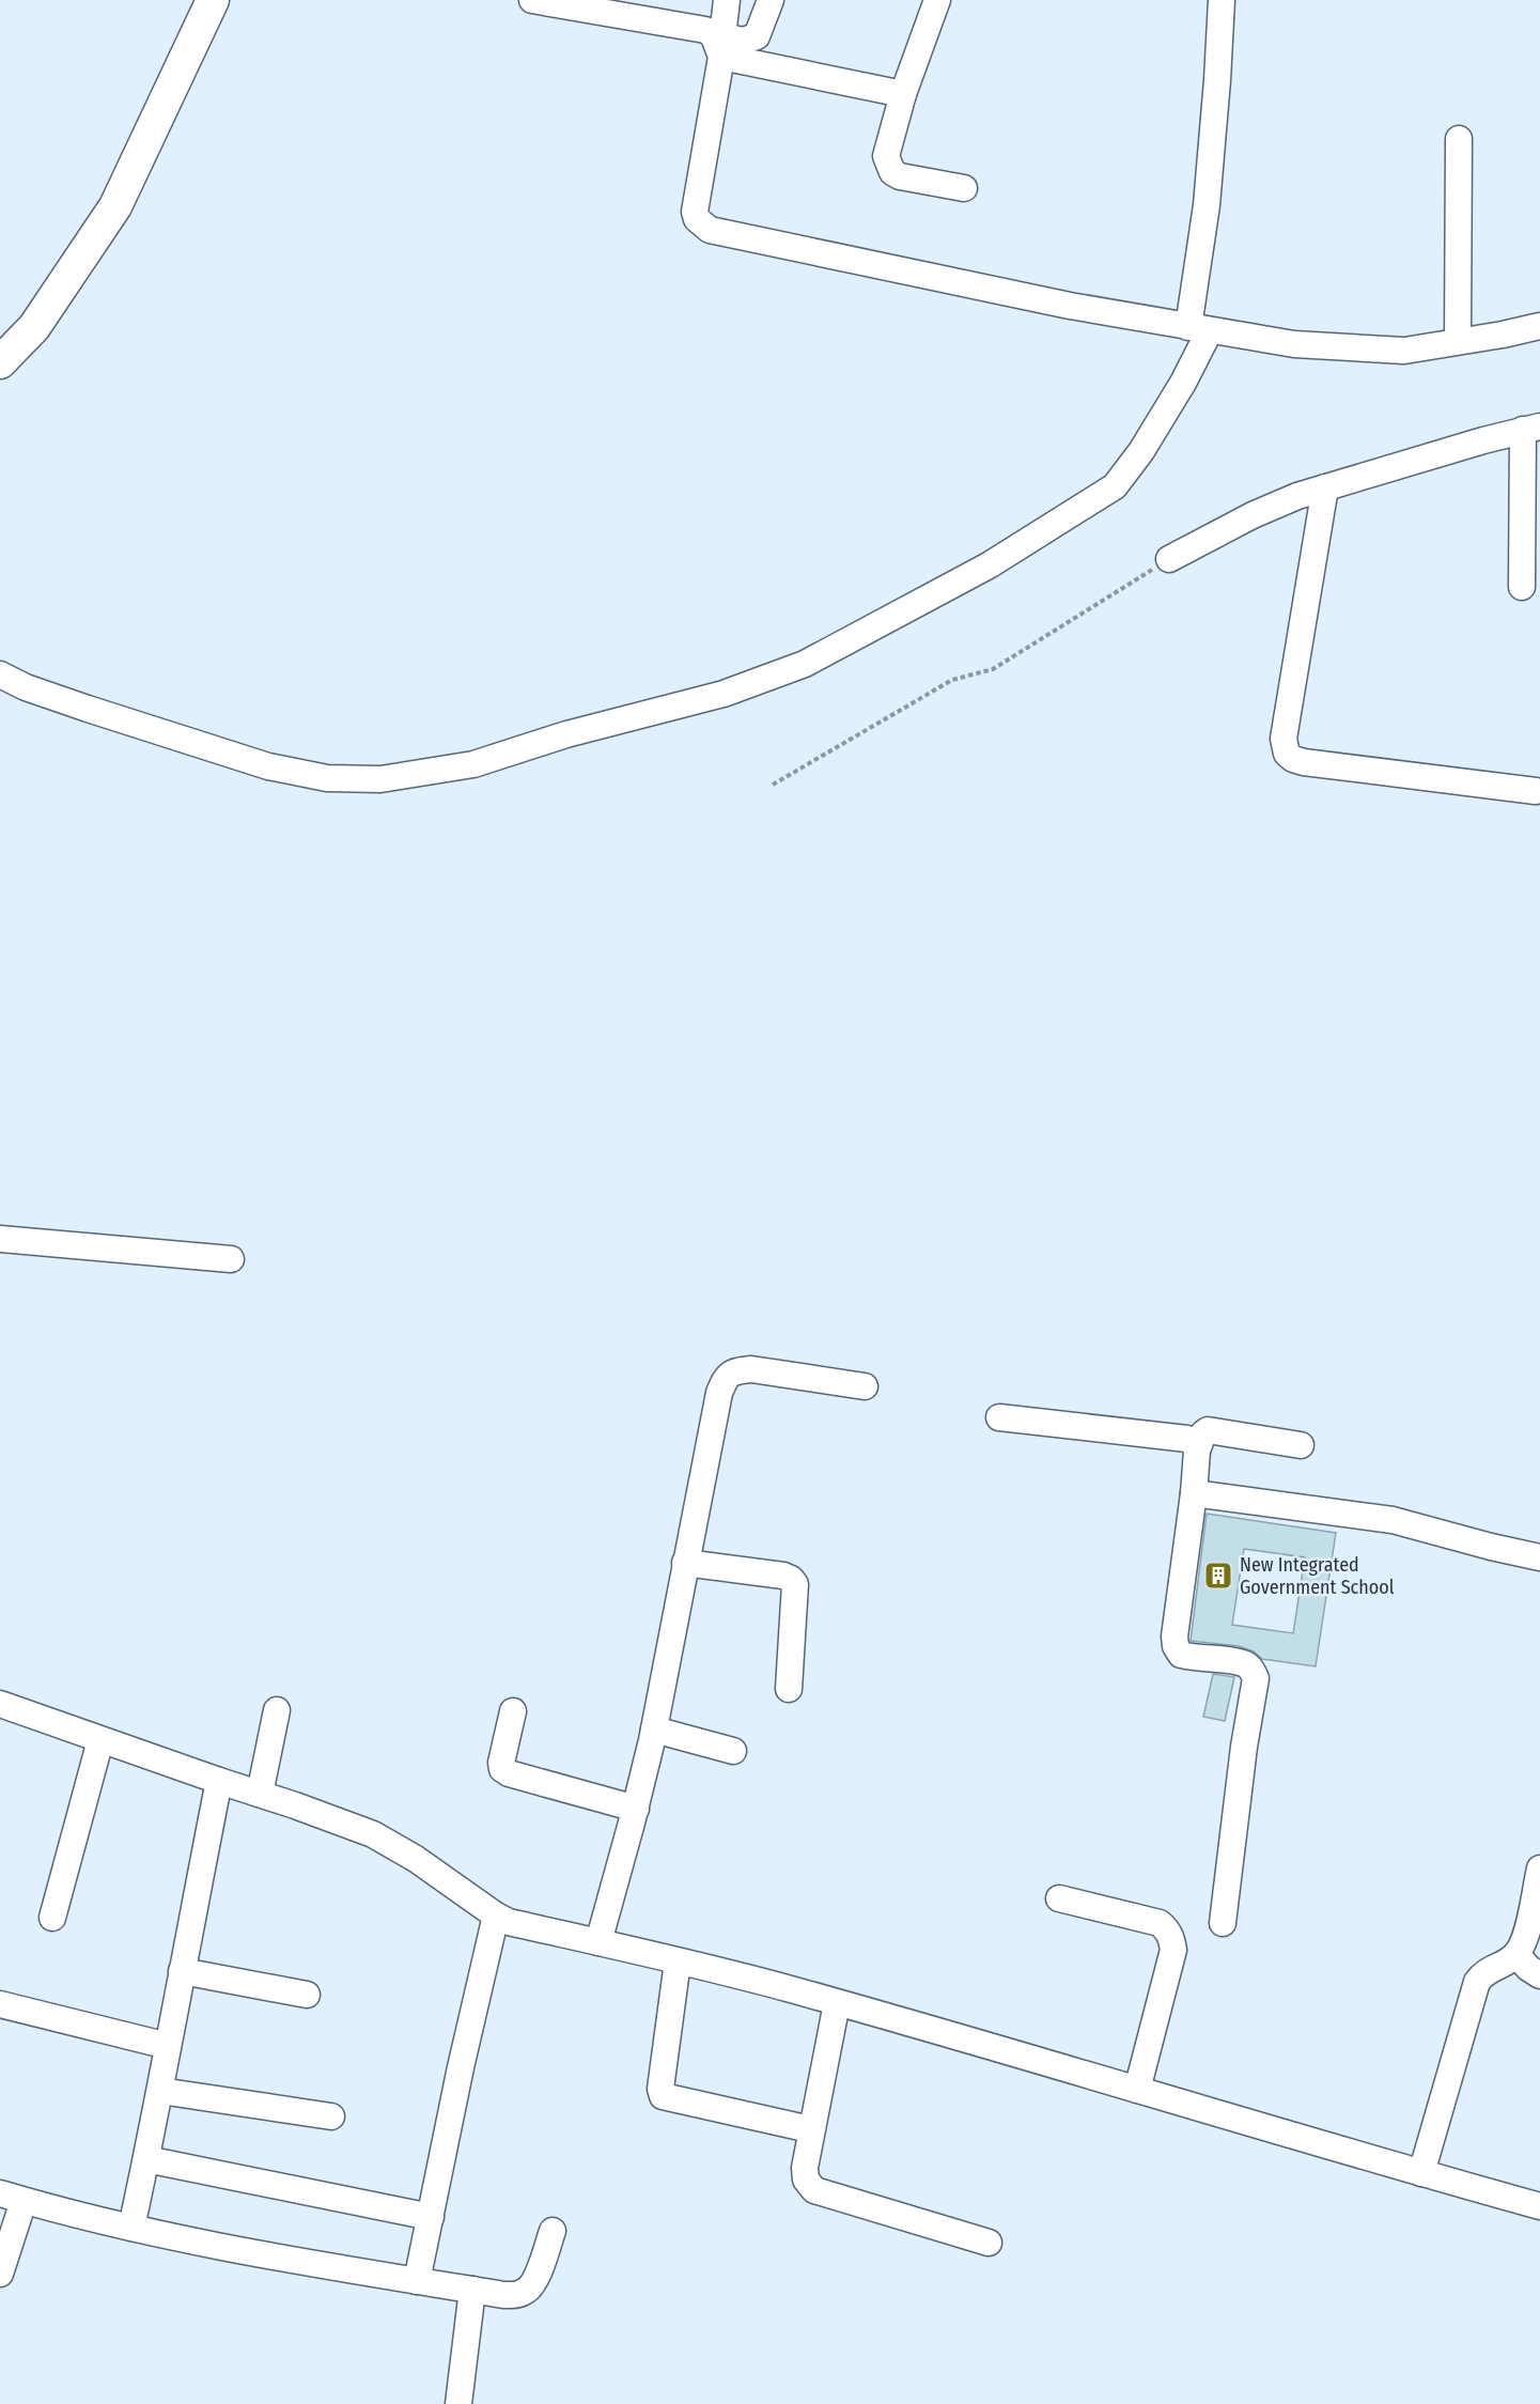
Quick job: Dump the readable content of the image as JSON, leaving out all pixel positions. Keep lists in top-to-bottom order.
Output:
{
  "places": {
    "building": ["New Integrated Government School"]
  }
}
